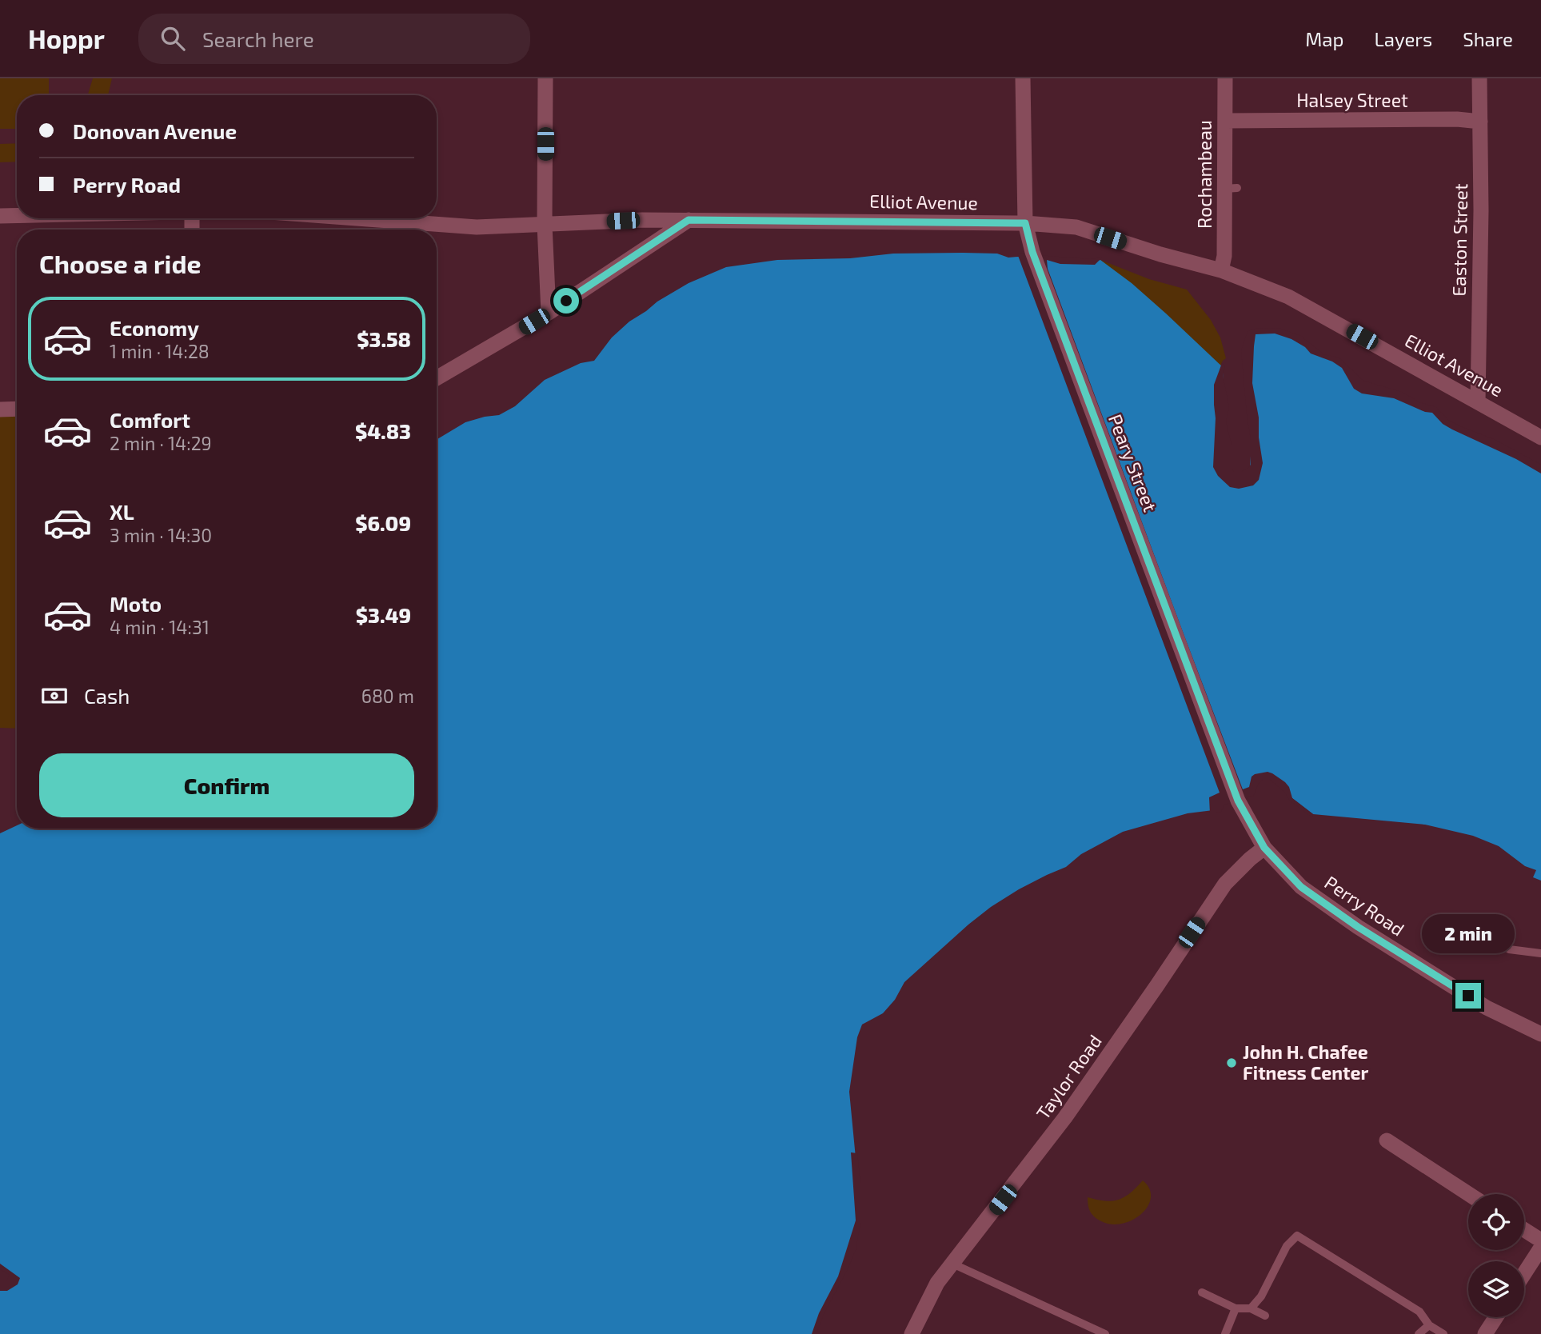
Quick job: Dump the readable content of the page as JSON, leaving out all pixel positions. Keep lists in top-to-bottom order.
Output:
{
  "streets": {
    "street": [
      "Halsey Street",
      "Rochambeau",
      "Elliot Avenue",
      "Easton Street",
      "Peary Street",
      "Perry Road",
      "Taylor Road"
    ]
  },
  "crossings": [
    ["Halsey Street", "Rochambeau"],
    ["Halsey Street", "Easton Street"],
    ["Rochambeau", "Elliot Avenue"],
    ["Elliot Avenue", "Easton Street"],
    ["Elliot Avenue", "Peary Street"],
    ["Peary Street", "Perry Road"],
    ["Peary Street", "Taylor Road"],
    ["Perry Road", "Taylor Road"]
  ],
  "places": ["John H. Chafee Fitness Center"],
  "page": {
    "header": "Hoppr",
    "search": "Search here",
    "nav": ["Map", "Layers", "Share"],
    "banner": ["Donovan Avenue", "Perry Road"],
    "heading": "Choose a ride",
    "list": [
      {
        "name": "Economy",
        "note": "1 min · 14:28",
        "value": "$3.58"
      },
      {
        "name": "Comfort",
        "note": "2 min · 14:29",
        "value": "$4.83"
      },
      {
        "name": "XL",
        "note": "3 min · 14:30",
        "value": "$6.09"
      },
      {
        "name": "Moto",
        "note": "4 min · 14:31",
        "value": "$3.49"
      }
    ],
    "pay": ["Cash", "680 m"],
    "buttons": "Confirm",
    "bubble": "2 min"
  }
}
